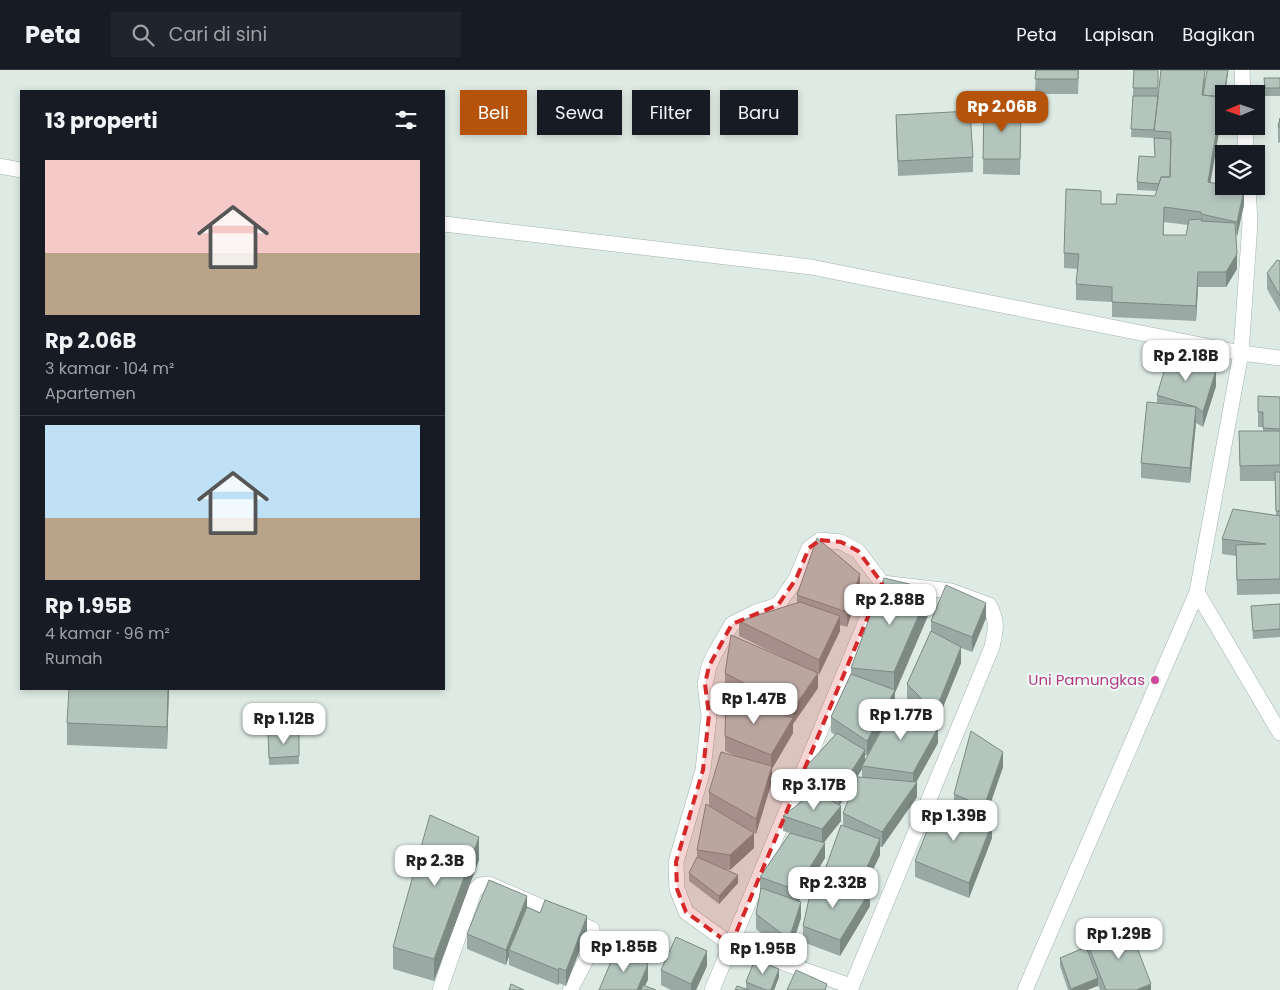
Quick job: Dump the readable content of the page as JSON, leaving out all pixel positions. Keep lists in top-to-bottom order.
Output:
{
  "places": ["Uni Pamungkas"],
  "north": "left",
  "page": {
    "header": "Peta",
    "search": "Cari di sini",
    "nav": ["Peta", "Lapisan", "Bagikan"],
    "chip": [
      "Beli",
      "Sewa",
      "Filter",
      "Baru"
    ],
    "heading": "13 properti",
    "price": [
      "Rp 2.06B",
      "Rp 2.18B",
      "Rp 2.88B",
      "Rp 1.47B",
      "Rp 1.77B",
      "Rp 1.12B",
      "Rp 3.17B",
      "Rp 1.39B",
      "Rp 2.3B",
      "Rp 2.32B",
      "Rp 1.29B",
      "Rp 1.85B",
      "Rp 1.95B"
    ],
    "list": [
      {
        "name": "Rp 2.06B",
        "note": "3 kamar · 104 m² · Apartemen"
      },
      {
        "name": "Rp 1.95B",
        "note": "4 kamar · 96 m² · Rumah"
      }
    ]
  }
}
